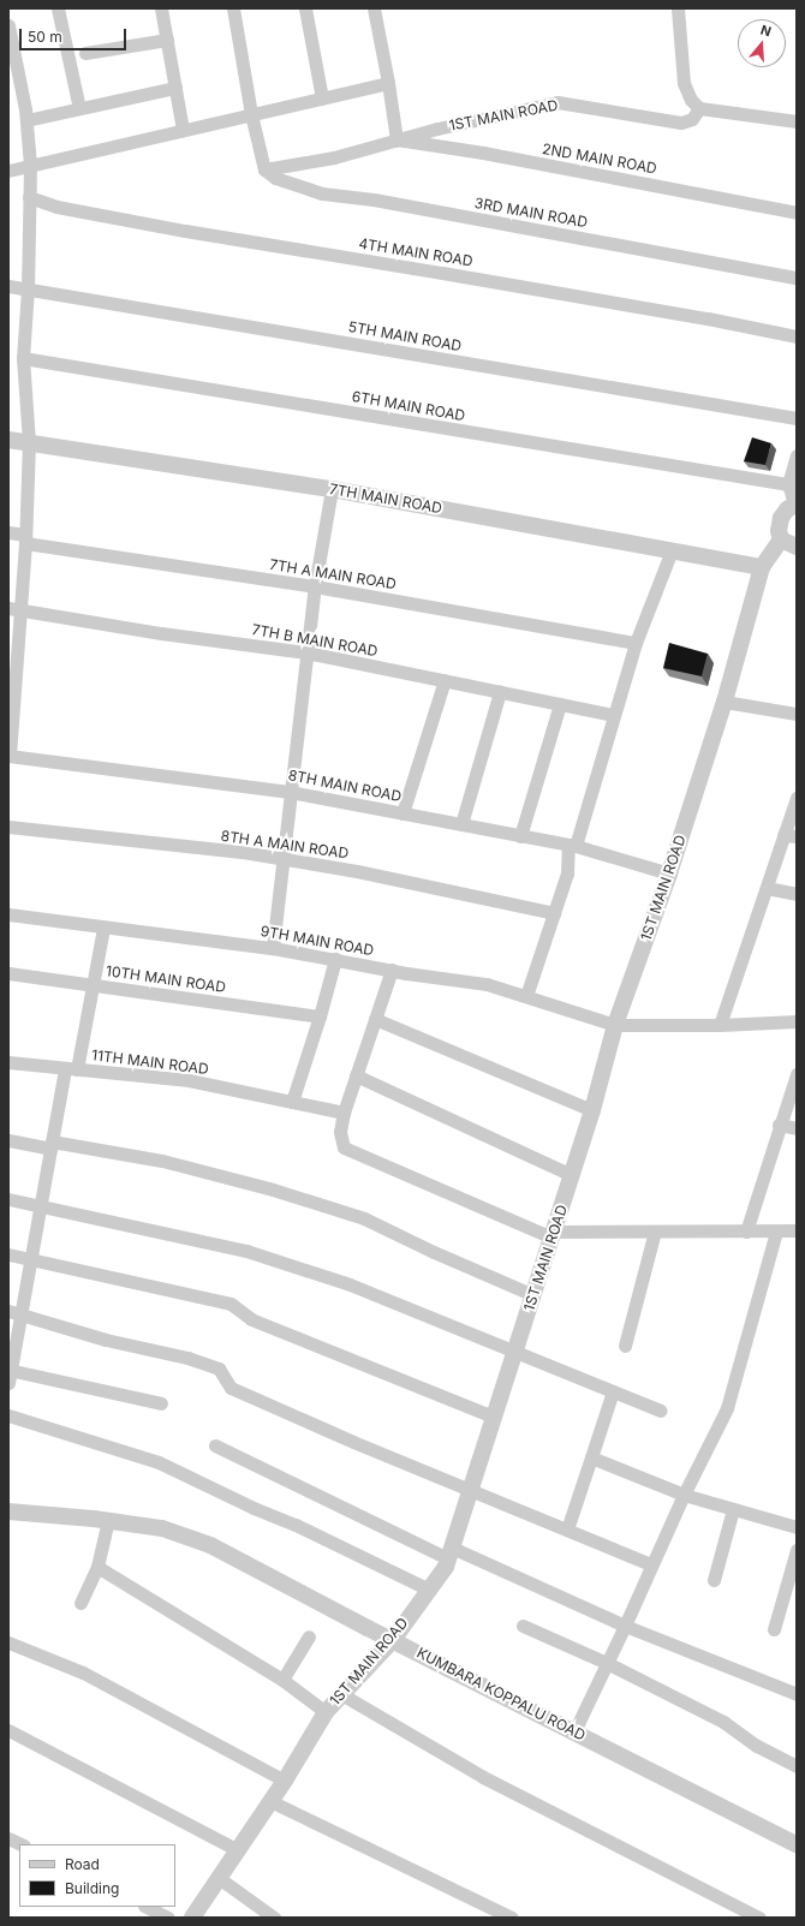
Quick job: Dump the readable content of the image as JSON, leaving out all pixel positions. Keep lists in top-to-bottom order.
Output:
{
  "streets": {
    "street": [
      "1ST MAIN ROAD",
      "2ND MAIN ROAD",
      "3RD MAIN ROAD",
      "4TH MAIN ROAD",
      "5TH MAIN ROAD",
      "6TH MAIN ROAD",
      "7TH MAIN ROAD",
      "7TH A MAIN ROAD",
      "7TH B MAIN ROAD",
      "8TH MAIN ROAD",
      "8TH A MAIN ROAD",
      "9TH MAIN ROAD",
      "10TH MAIN ROAD",
      "11TH MAIN ROAD",
      "KUMBARA KOPPALU ROAD"
    ]
  },
  "crossings": [
    ["1ST MAIN ROAD", "2ND MAIN ROAD"],
    ["1ST MAIN ROAD", "3RD MAIN ROAD"],
    ["1ST MAIN ROAD", "7TH MAIN ROAD"],
    ["1ST MAIN ROAD", "8TH MAIN ROAD"],
    ["1ST MAIN ROAD", "9TH MAIN ROAD"],
    ["1ST MAIN ROAD", "KUMBARA KOPPALU ROAD"]
  ],
  "legend": ["Road", "Building"],
  "scale_bar": "50 m",
  "north": "top"
}
